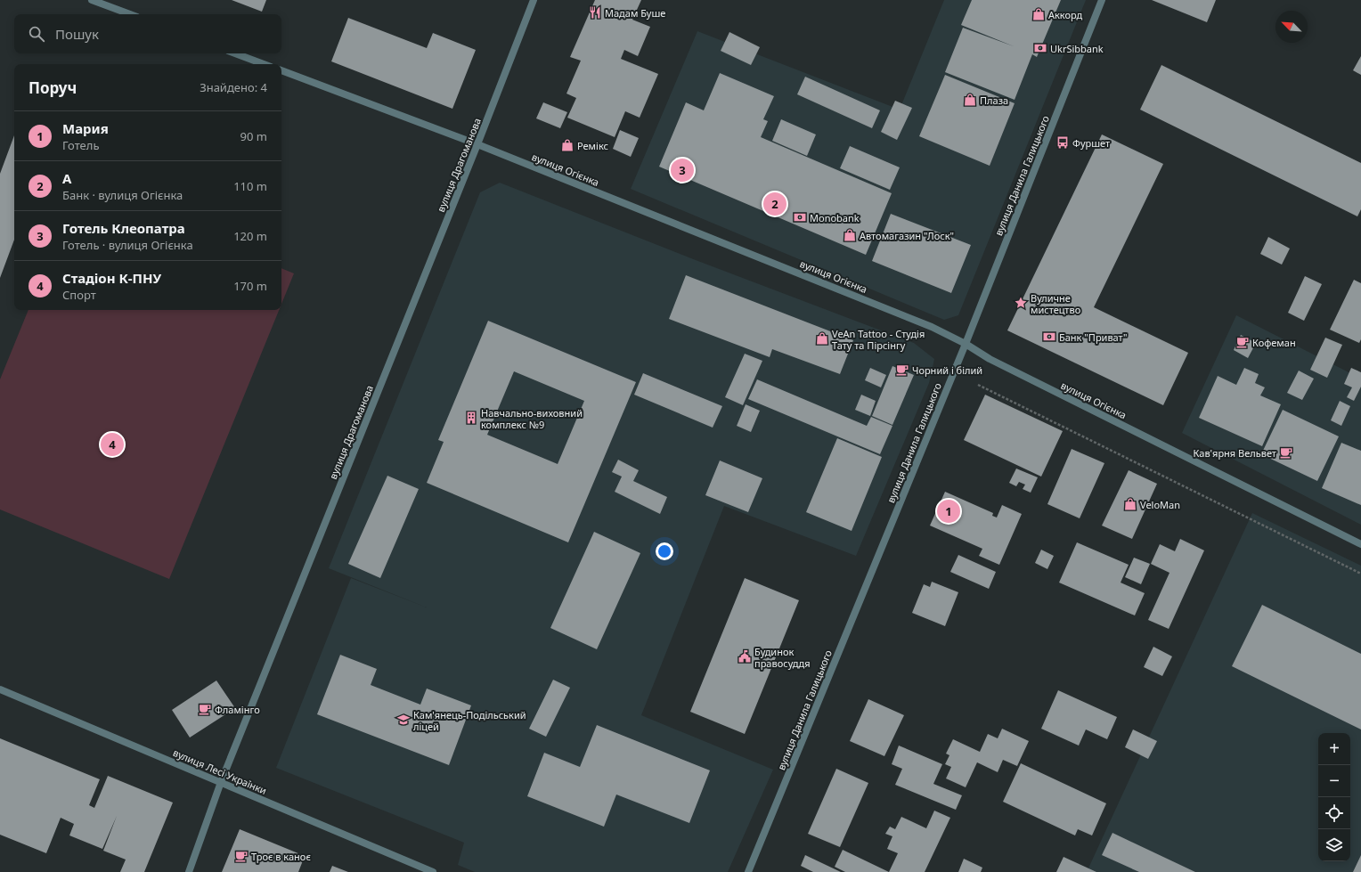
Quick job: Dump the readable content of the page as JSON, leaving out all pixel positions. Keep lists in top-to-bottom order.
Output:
{
  "streets": {
    "street": [
      "вулиця Драгоманова",
      "вулиця Огієнка",
      "вулиця Данила Галицького",
      "вулиця Лесі Українки"
    ]
  },
  "crossings": [
    ["вулиця Драгоманова", "вулиця Огієнка"],
    ["вулиця Драгоманова", "вулиця Лесі Українки"],
    ["вулиця Огієнка", "вулиця Данила Галицького"]
  ],
  "places": {
    "restaurant": ["Мадам Буше"],
    "shop": [
      "Аккорд",
      "Плаза",
      "Ремікс",
      "Автомагазин \"Лоск\"",
      "VeAn Tattoo - Студія Тату та Пірсінгу",
      "VeloMan"
    ],
    "bank": ["UkrSibbank", "Monobank", "Банк \"Приват\""],
    "bus stop": ["Фуршет"],
    "place": ["Вуличне мистецтво"],
    "cafe": [
      "Кофеман",
      "Чорний і білий",
      "Кав'ярня Вельвет",
      "Фламінго",
      "Троє в каноє"
    ],
    "building": ["Навчально-виховний комплекс №9"],
    "public building": ["Будинок правосуддя"],
    "school or university": ["Кам'янець-Подільський ліцей"]
  },
  "north": "top left",
  "page": {
    "search": "Пошук",
    "heading": ["Поруч", "Знайдено: 4"],
    "list": [
      {
        "mark": "1",
        "name": "Мария",
        "note": "Готель",
        "value": "90 m"
      },
      {
        "mark": "2",
        "name": "А",
        "note": "Банк · вулиця Огієнка",
        "value": "110 m"
      },
      {
        "mark": "3",
        "name": "Готель Клеопатра",
        "note": "Готель · вулиця Огієнка",
        "value": "120 m"
      },
      {
        "mark": "4",
        "name": "Стадіон К-ПНУ",
        "note": "Спорт",
        "value": "170 m"
      }
    ],
    "pins": [
      "3",
      "2",
      "4",
      "1"
    ],
    "map_buttons": ["+", "−"]
  }
}
